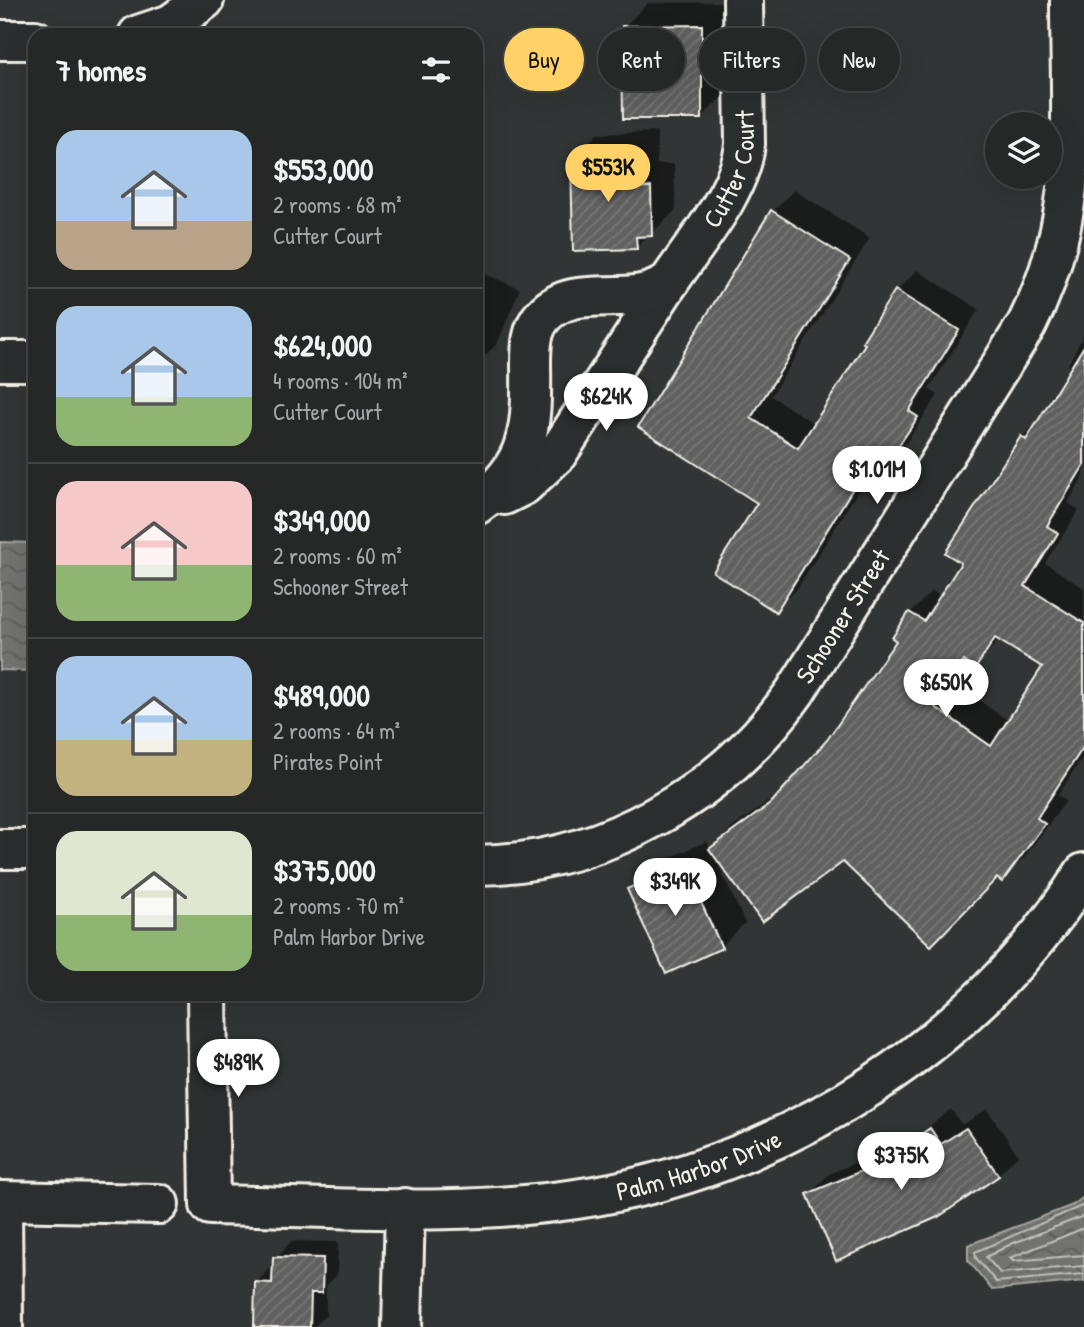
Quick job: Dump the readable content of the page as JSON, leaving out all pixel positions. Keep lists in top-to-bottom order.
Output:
{
  "streets": {
    "street": ["Cutter Court", "Schooner Street", "Palm Harbor Drive"]
  },
  "page": {
    "chip": [
      "Buy",
      "Rent",
      "Filters",
      "New"
    ],
    "heading": "7 homes",
    "list": [
      {
        "name": "$553,000",
        "note": "2 rooms · 68 m² · Cutter Court"
      },
      {
        "name": "$624,000",
        "note": "4 rooms · 104 m² · Cutter Court"
      },
      {
        "name": "$349,000",
        "note": "2 rooms · 60 m² · Schooner Street"
      },
      {
        "name": "$489,000",
        "note": "2 rooms · 64 m² · Pirates Point"
      },
      {
        "name": "$375,000",
        "note": "2 rooms · 70 m² · Palm Harbor Drive"
      }
    ],
    "price": [
      "$553K",
      "$624K",
      "$1.01M",
      "$650K",
      "$349K",
      "$489K",
      "$375K"
    ]
  }
}
